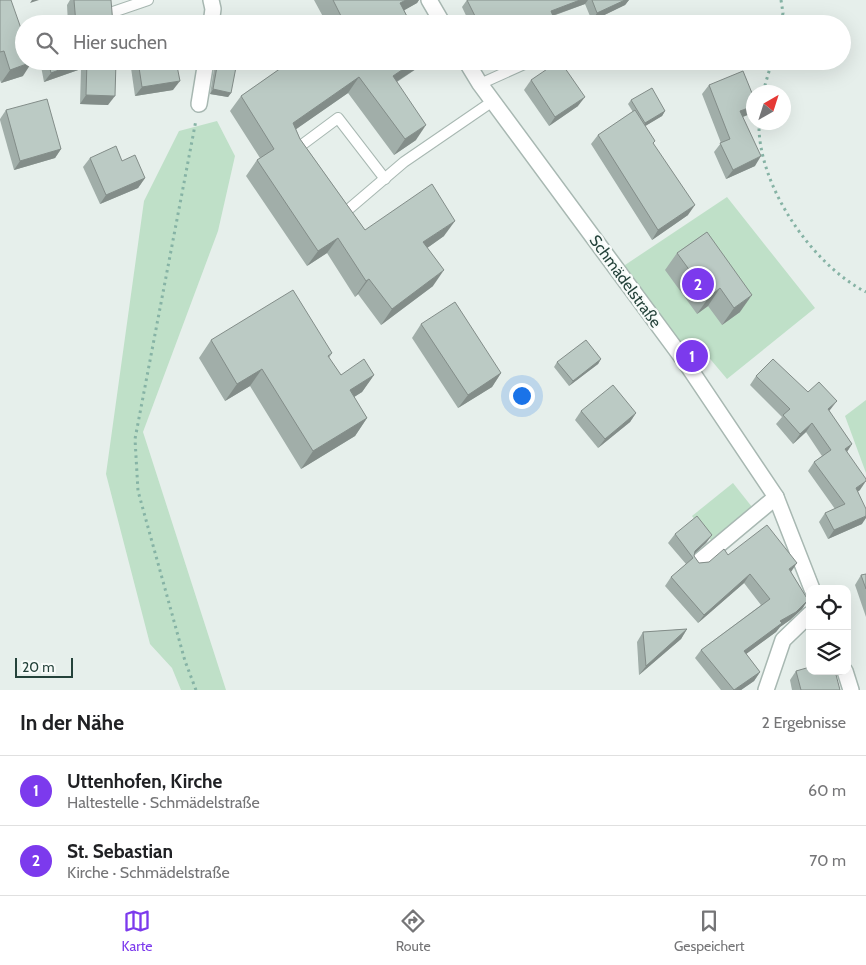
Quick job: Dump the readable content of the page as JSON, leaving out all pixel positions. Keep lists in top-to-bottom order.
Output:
{
  "streets": {
    "street": ["Schmädelstraße"]
  },
  "scale_bar": "20 m",
  "north": "top right",
  "page": {
    "search": "Hier suchen",
    "pins": ["2", "1"],
    "scale": "20 m",
    "heading": ["In der Nähe", "2 Ergebnisse"],
    "list": [
      {
        "mark": "1",
        "name": "Uttenhofen, Kirche",
        "note": "Haltestelle · Schmädelstraße",
        "value": "60 m"
      },
      {
        "mark": "2",
        "name": "St. Sebastian",
        "note": "Kirche · Schmädelstraße",
        "value": "70 m"
      }
    ],
    "nav": ["Karte", "Route", "Gespeichert"]
  }
}
